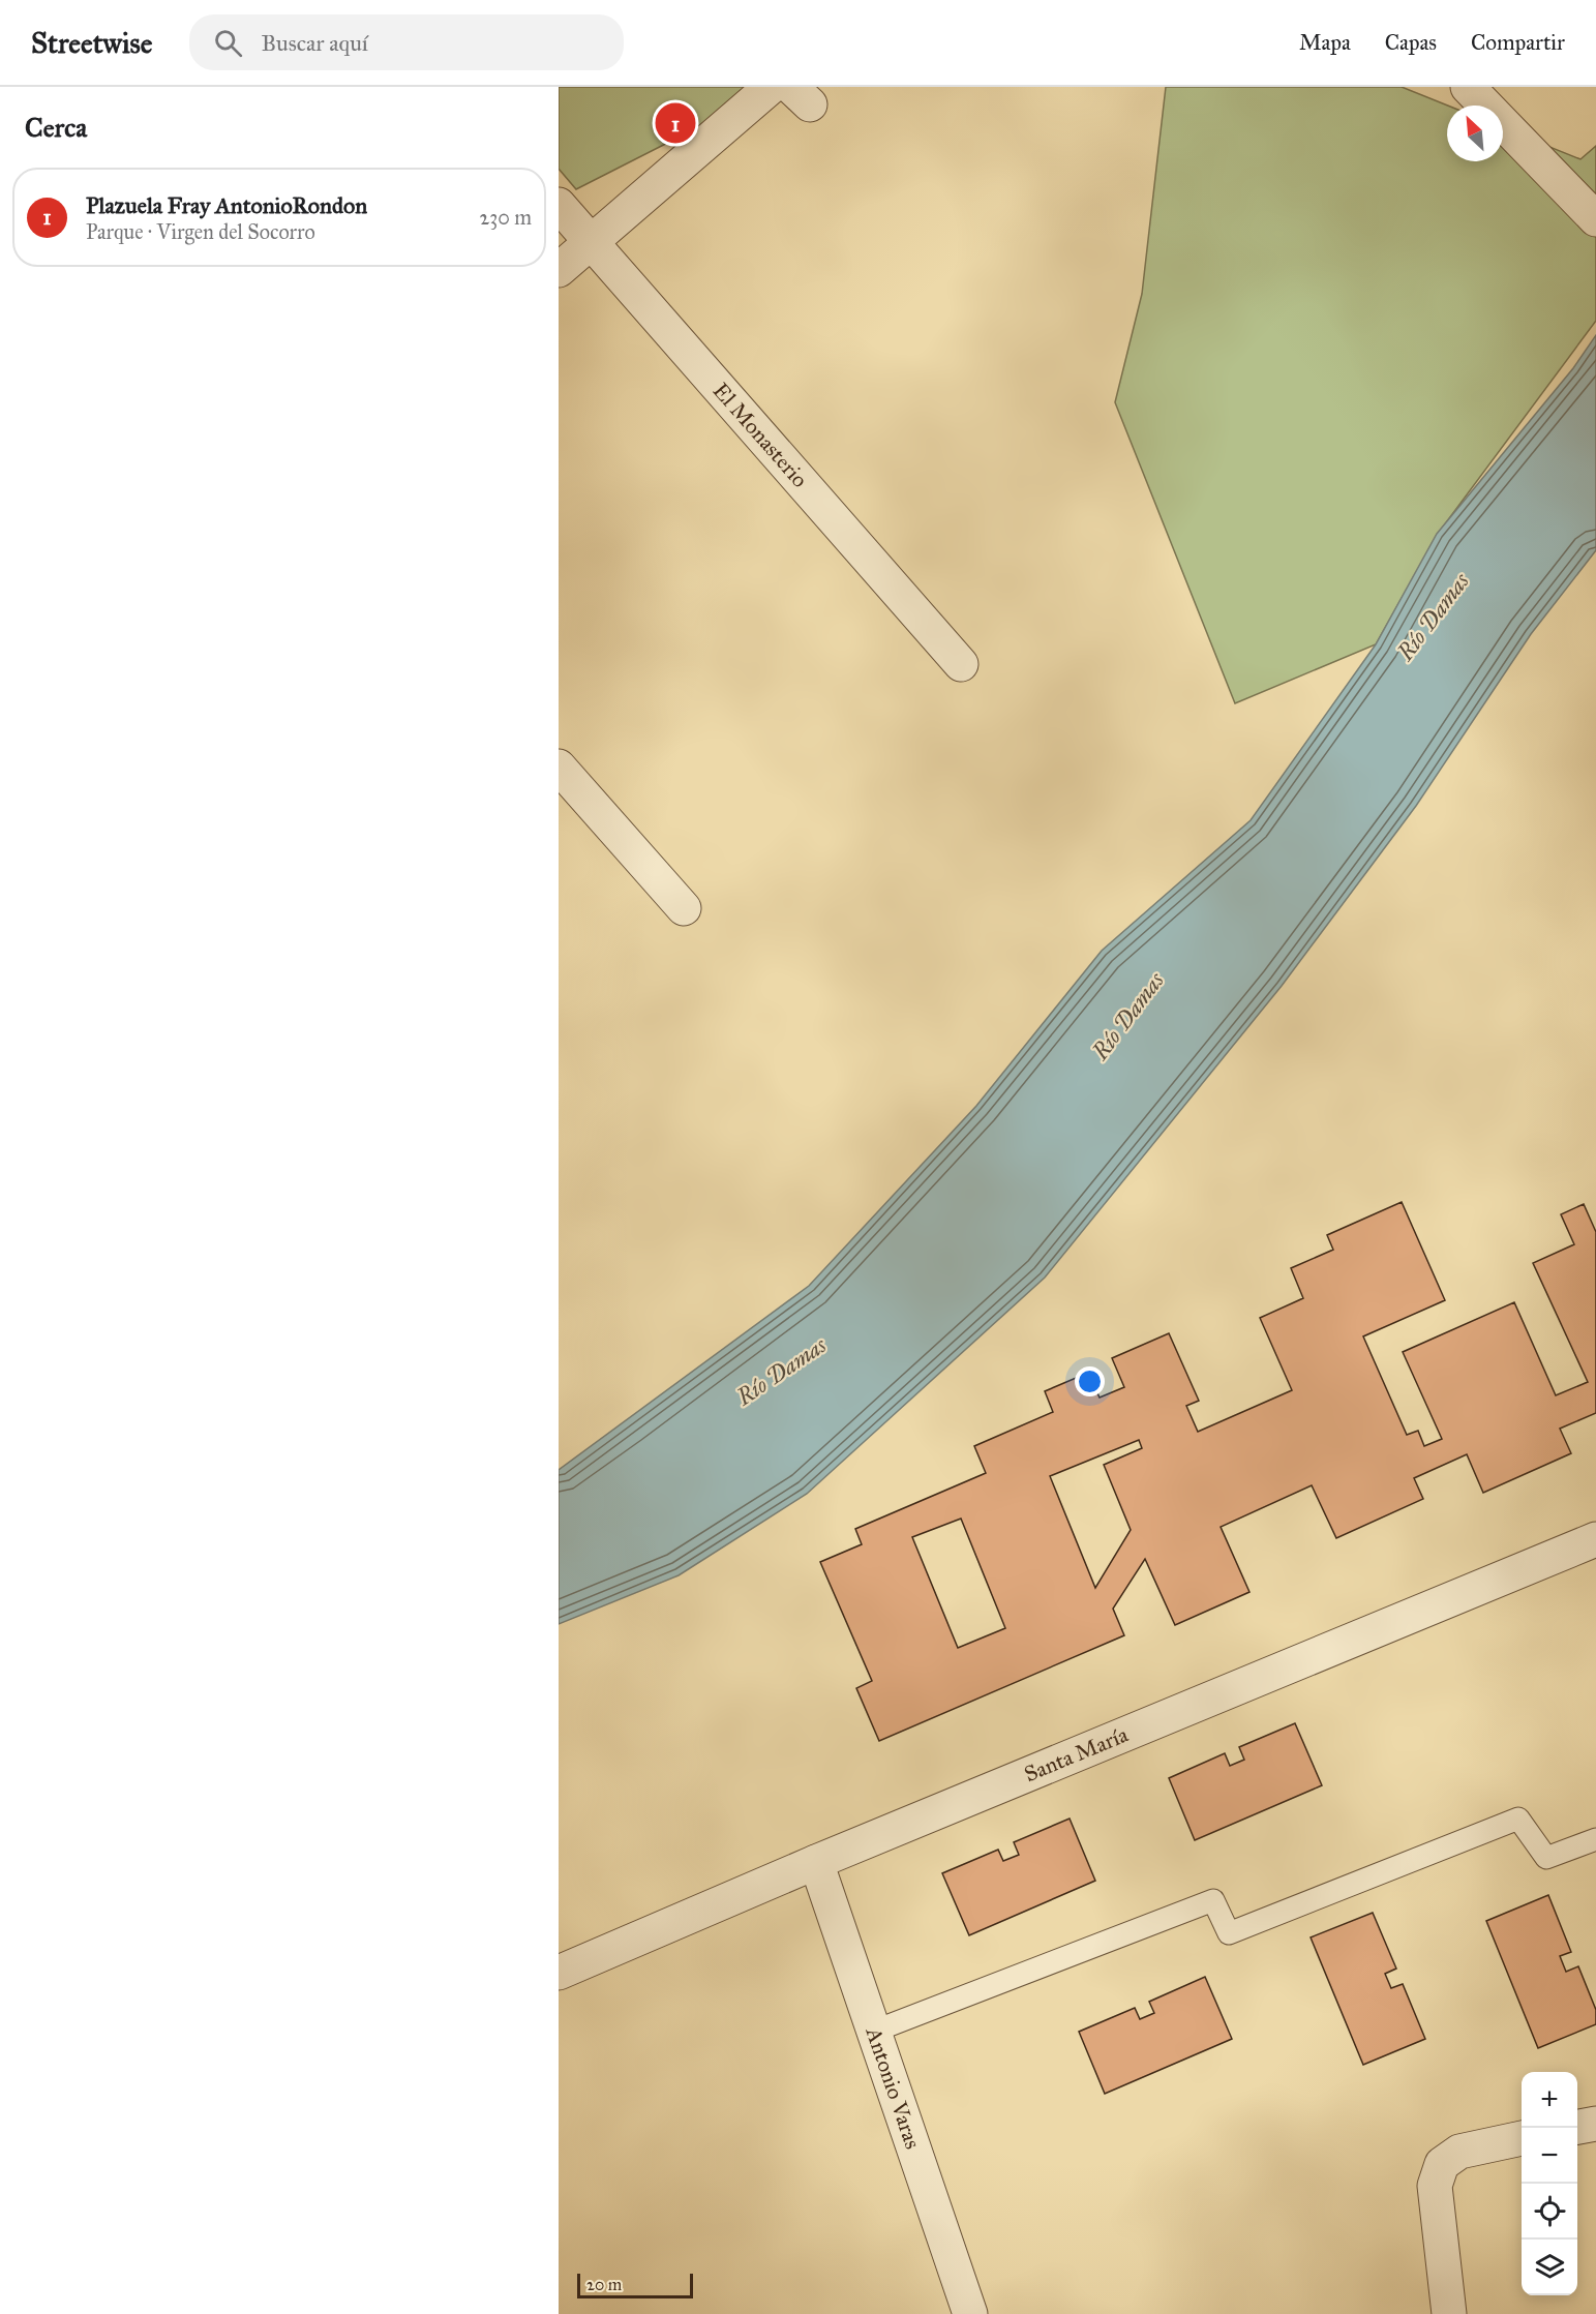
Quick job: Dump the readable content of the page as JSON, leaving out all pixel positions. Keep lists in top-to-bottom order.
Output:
{
  "streets": {
    "street": ["El Monasterio", "Santa María", "Antonio Varas"]
  },
  "crossings": [
    ["Santa María", "Antonio Varas"]
  ],
  "water": ["Río Damas"],
  "scale_bar": "20 m",
  "north": "top left",
  "page": {
    "header": "Streetwise",
    "search": "Buscar aquí",
    "nav": ["Mapa", "Capas", "Compartir"],
    "heading": "Cerca",
    "pins": "1",
    "list": [
      {
        "mark": "1",
        "name": "Plazuela Fray AntonioRondon",
        "note": "Parque · Virgen del Socorro",
        "value": "230 m"
      }
    ],
    "map_buttons": ["+", "−"],
    "scale": "20 m"
  }
}
